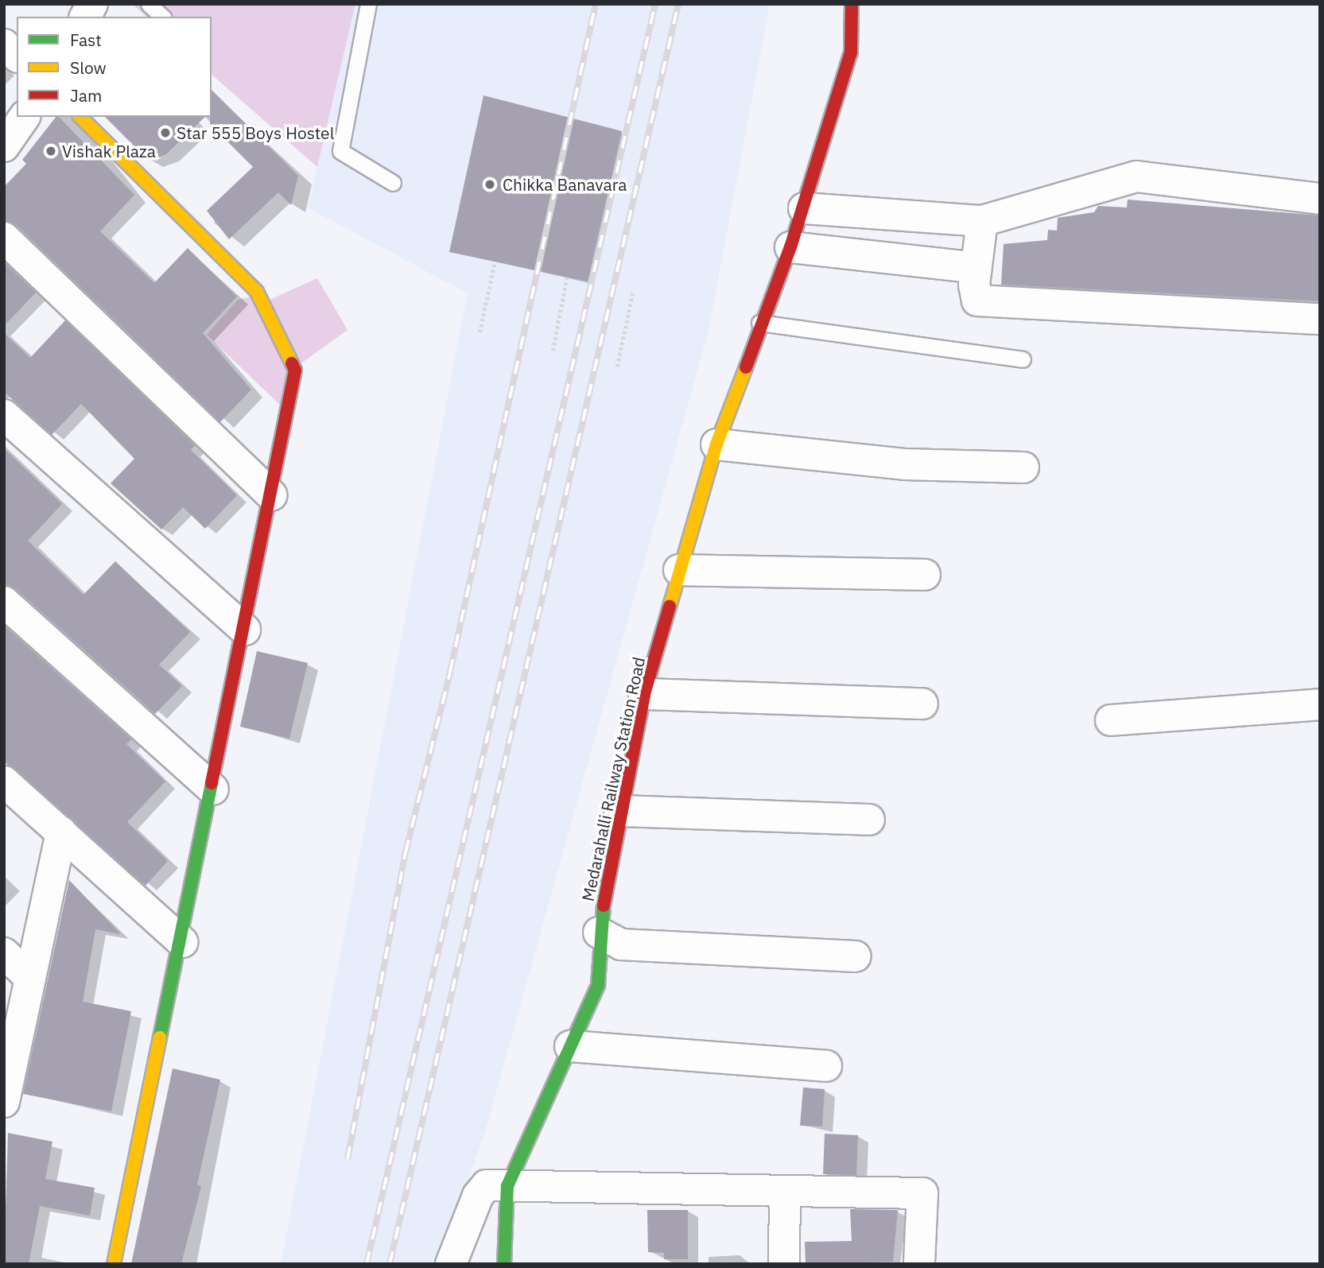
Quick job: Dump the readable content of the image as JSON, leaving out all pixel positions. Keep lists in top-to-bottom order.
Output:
{
  "streets": {
    "street": ["Medarahalli Railway Station Road"]
  },
  "places": ["Star 555 Boys Hostel", "Vishak Plaza", "Chikka Banavara"],
  "legend": ["Fast", "Slow", "Jam"]
}
